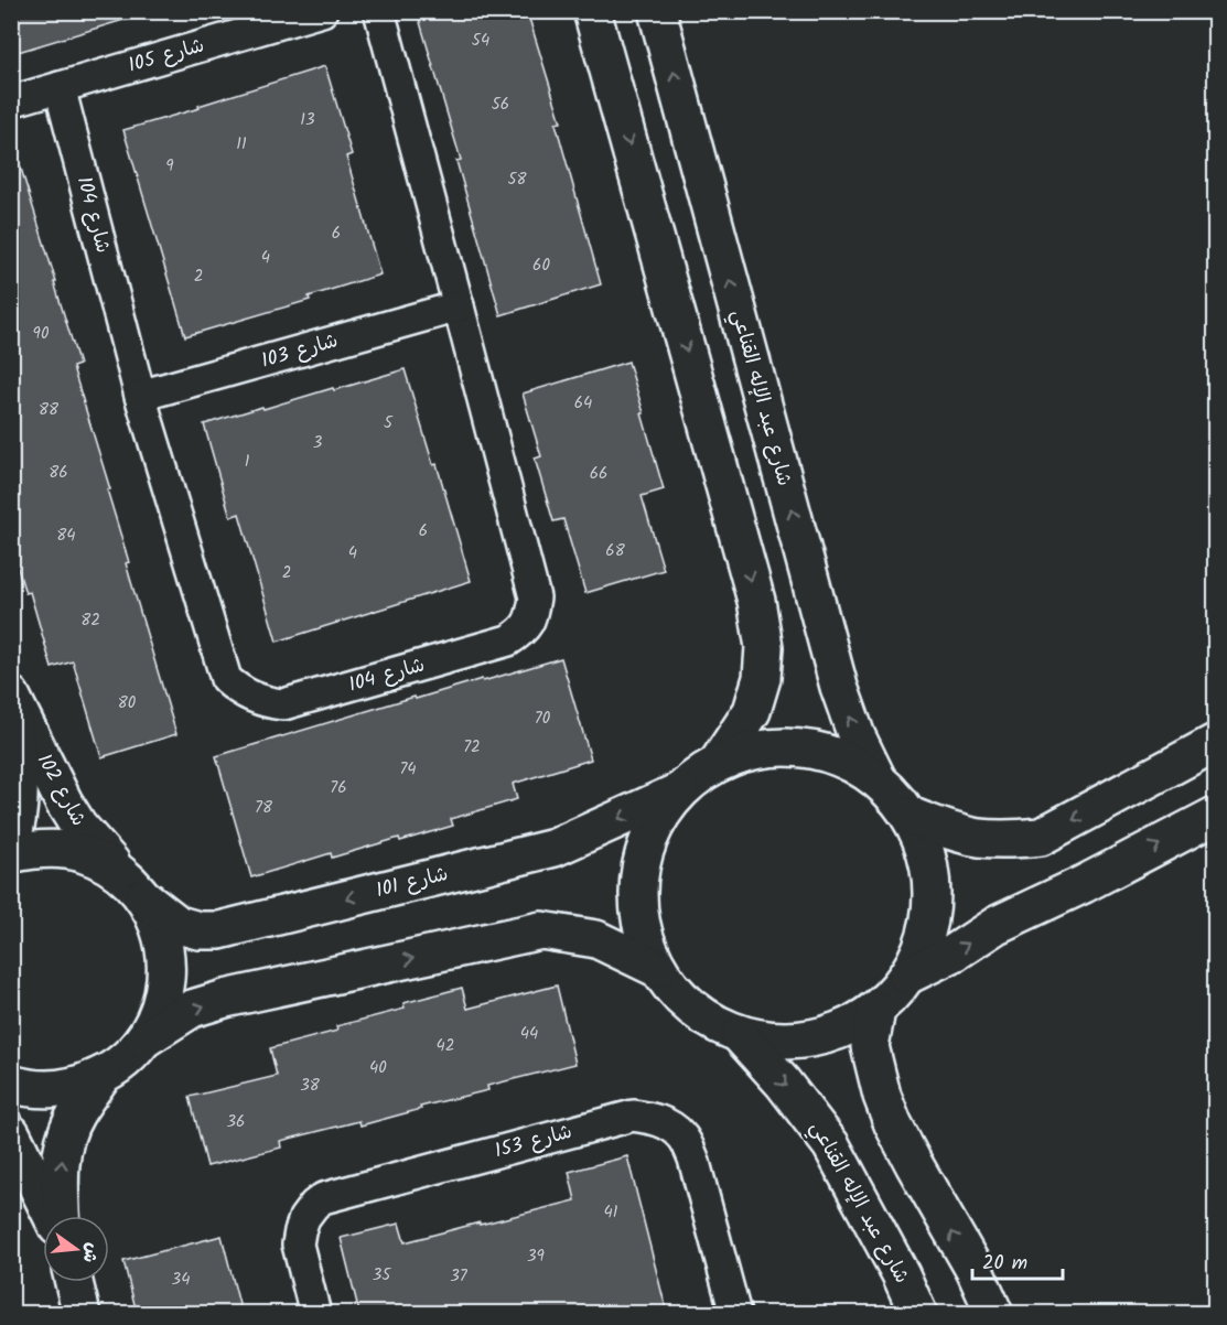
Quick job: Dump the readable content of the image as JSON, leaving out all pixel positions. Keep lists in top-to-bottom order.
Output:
{
  "streets": {
    "main road": ["شارع عبد الإله القناعي", "شارع 102", "شارع 101"],
    "street": [
      "شارع 105",
      "شارع 104",
      "شارع 103",
      "شارع 153"
    ]
  },
  "crossings": [
    ["شارع 105", "شارع 104"],
    ["شارع 104", "شارع 103"],
    ["شارع 102", "شارع 101"]
  ],
  "house_numbers": [
    "54",
    "56",
    "13",
    "11",
    "9",
    "58",
    "6",
    "4",
    "60",
    "2",
    "90",
    "64",
    "88",
    "5",
    "3",
    "1",
    "86",
    "66",
    "6",
    "84",
    "68",
    "4",
    "2",
    "82",
    "80",
    "70",
    "72",
    "74",
    "76",
    "78",
    "44",
    "42",
    "40",
    "38",
    "36",
    "41",
    "39",
    "35",
    "37",
    "34"
  ],
  "scale_bar": "20 m",
  "north": "right"
}
